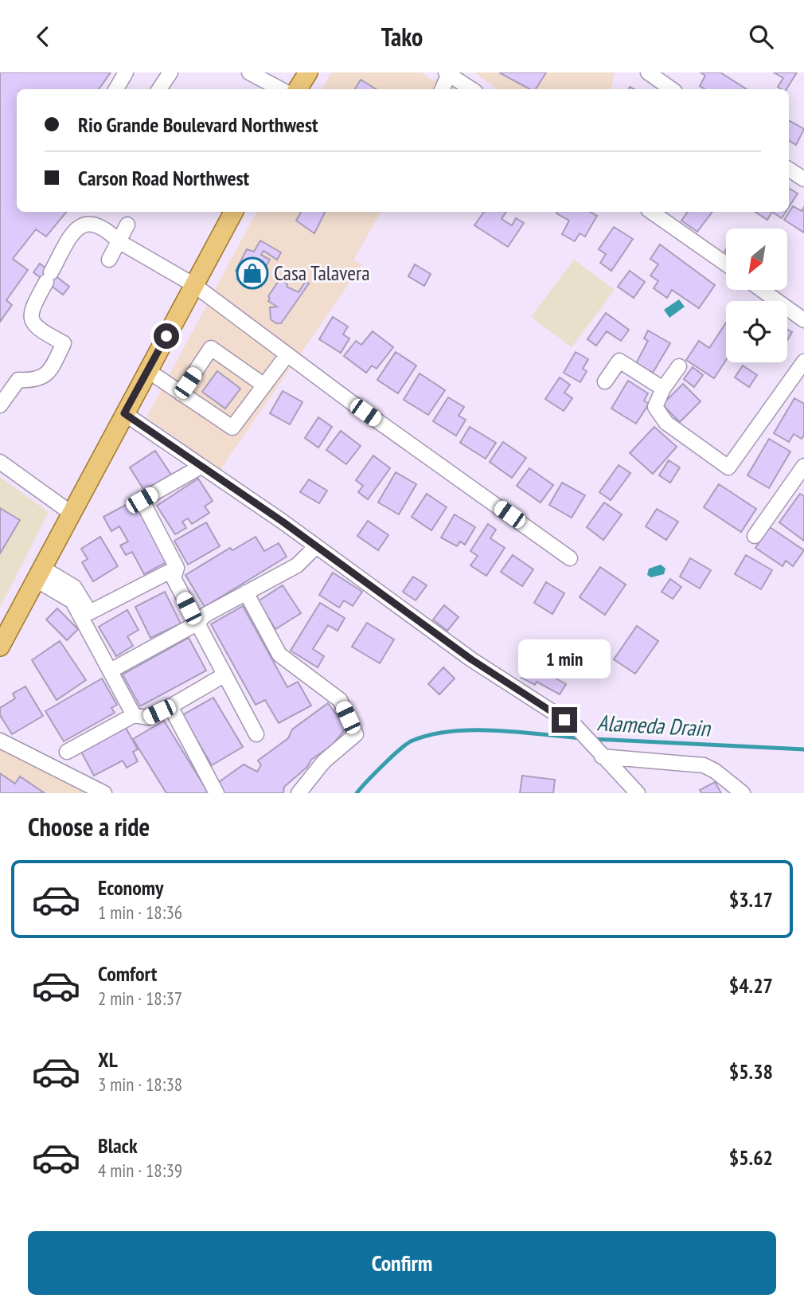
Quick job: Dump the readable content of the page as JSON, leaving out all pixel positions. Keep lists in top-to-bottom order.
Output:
{
  "water": ["Alameda Drain"],
  "places": {
    "shop": ["Casa Talavera"]
  },
  "north": "bottom left",
  "page": {
    "header": "Tako",
    "banner": ["Rio Grande Boulevard Northwest", "Carson Road Northwest"],
    "bubble": "1 min",
    "heading": "Choose a ride",
    "list": [
      {
        "name": "Economy",
        "note": "1 min · 18:36",
        "value": "$3.17"
      },
      {
        "name": "Comfort",
        "note": "2 min · 18:37",
        "value": "$4.27"
      },
      {
        "name": "XL",
        "note": "3 min · 18:38",
        "value": "$5.38"
      },
      {
        "name": "Black",
        "note": "4 min · 18:39",
        "value": "$5.62"
      }
    ],
    "buttons": "Confirm"
  }
}
